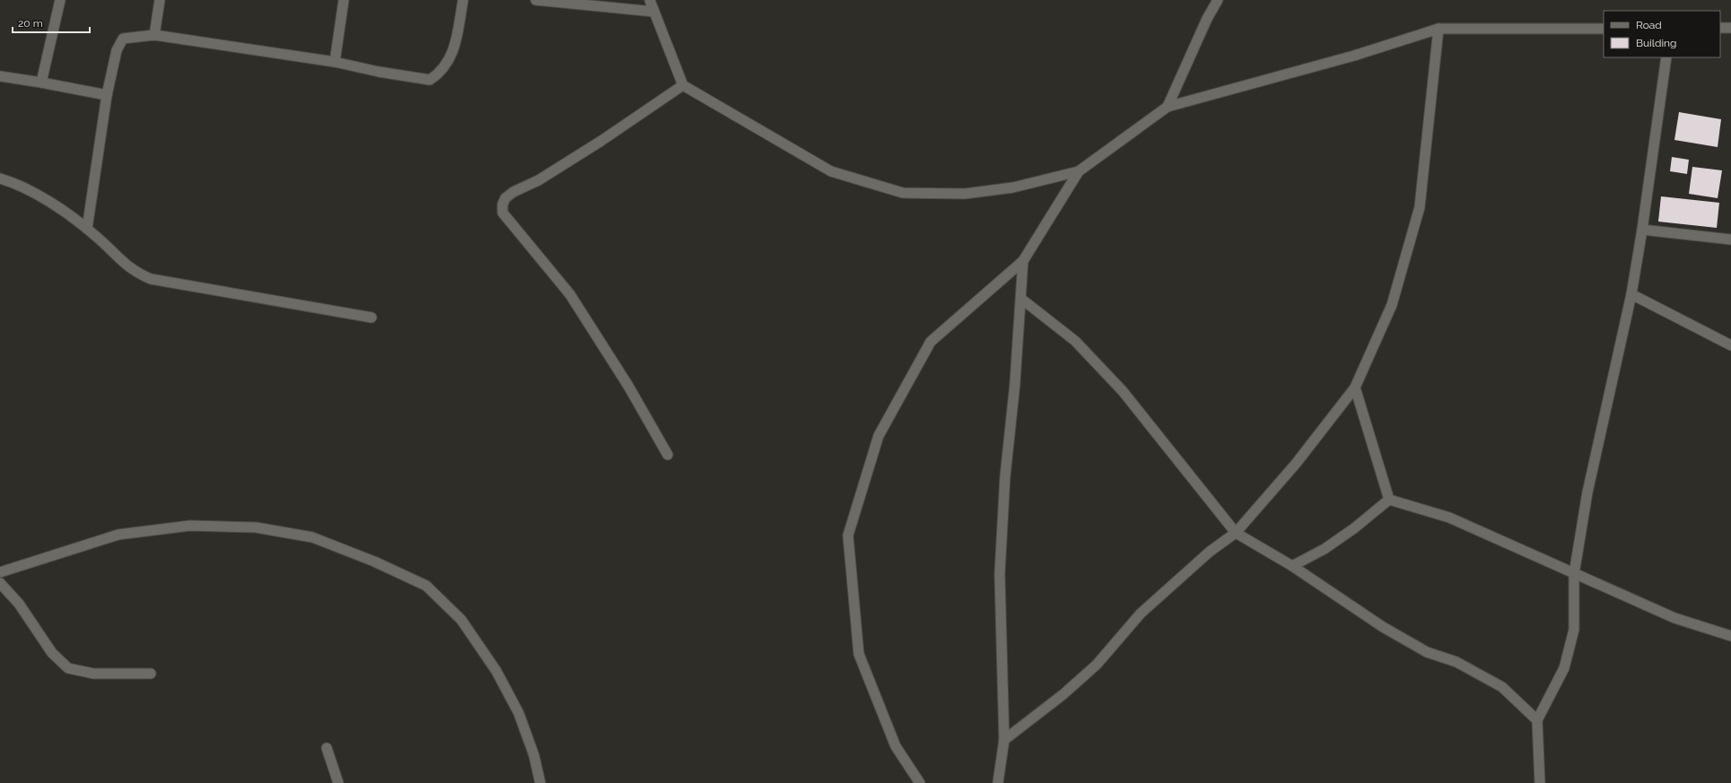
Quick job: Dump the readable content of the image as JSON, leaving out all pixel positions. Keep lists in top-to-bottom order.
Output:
{
  "legend": ["Road", "Building"],
  "scale_bar": "20 m"
}
